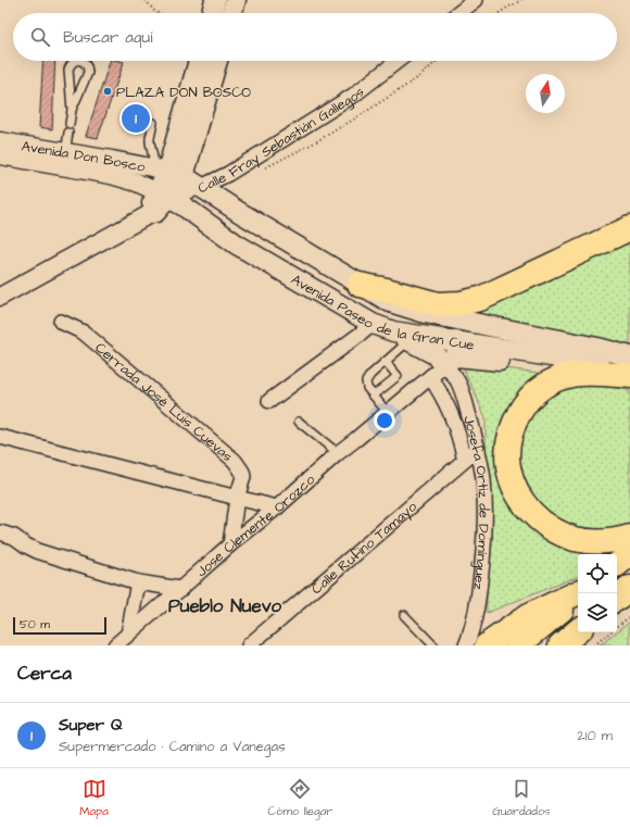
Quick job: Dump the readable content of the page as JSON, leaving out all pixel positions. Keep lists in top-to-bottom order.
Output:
{
  "streets": {
    "main road": ["Avenida Paseo de la Gran Cue"],
    "street": [
      "Calle Fray Sebastián Gallegos",
      "Avenida Don Bosco",
      "Cerrada José Luis Cuevas",
      "Josefa Ortiz de Domínguez",
      "Jose Clemente Orozco",
      "Calle Rufino Tamayo"
    ]
  },
  "crossings": [
    ["Calle Fray Sebastián Gallegos", "Avenida Don Bosco"],
    ["Calle Fray Sebastián Gallegos", "Avenida Paseo de la Gran Cue"],
    ["Avenida Don Bosco", "Avenida Paseo de la Gran Cue"],
    ["Cerrada José Luis Cuevas", "Jose Clemente Orozco"],
    ["Josefa Ortiz de Domínguez", "Jose Clemente Orozco"],
    ["Josefa Ortiz de Domínguez", "Calle Rufino Tamayo"]
  ],
  "districts": ["Pueblo Nuevo"],
  "places": ["PLAZA DON BOSCO"],
  "scale_bar": "50 m",
  "north": "top",
  "page": {
    "search": "Buscar aquí",
    "pins": "1",
    "scale": "50 m",
    "heading": "Cerca",
    "list": [
      {
        "mark": "1",
        "name": "Super Q",
        "note": "Supermercado · Camino a Vanegas",
        "value": "210 m"
      }
    ],
    "nav": ["Mapa", "Cómo llegar", "Guardados"]
  }
}
